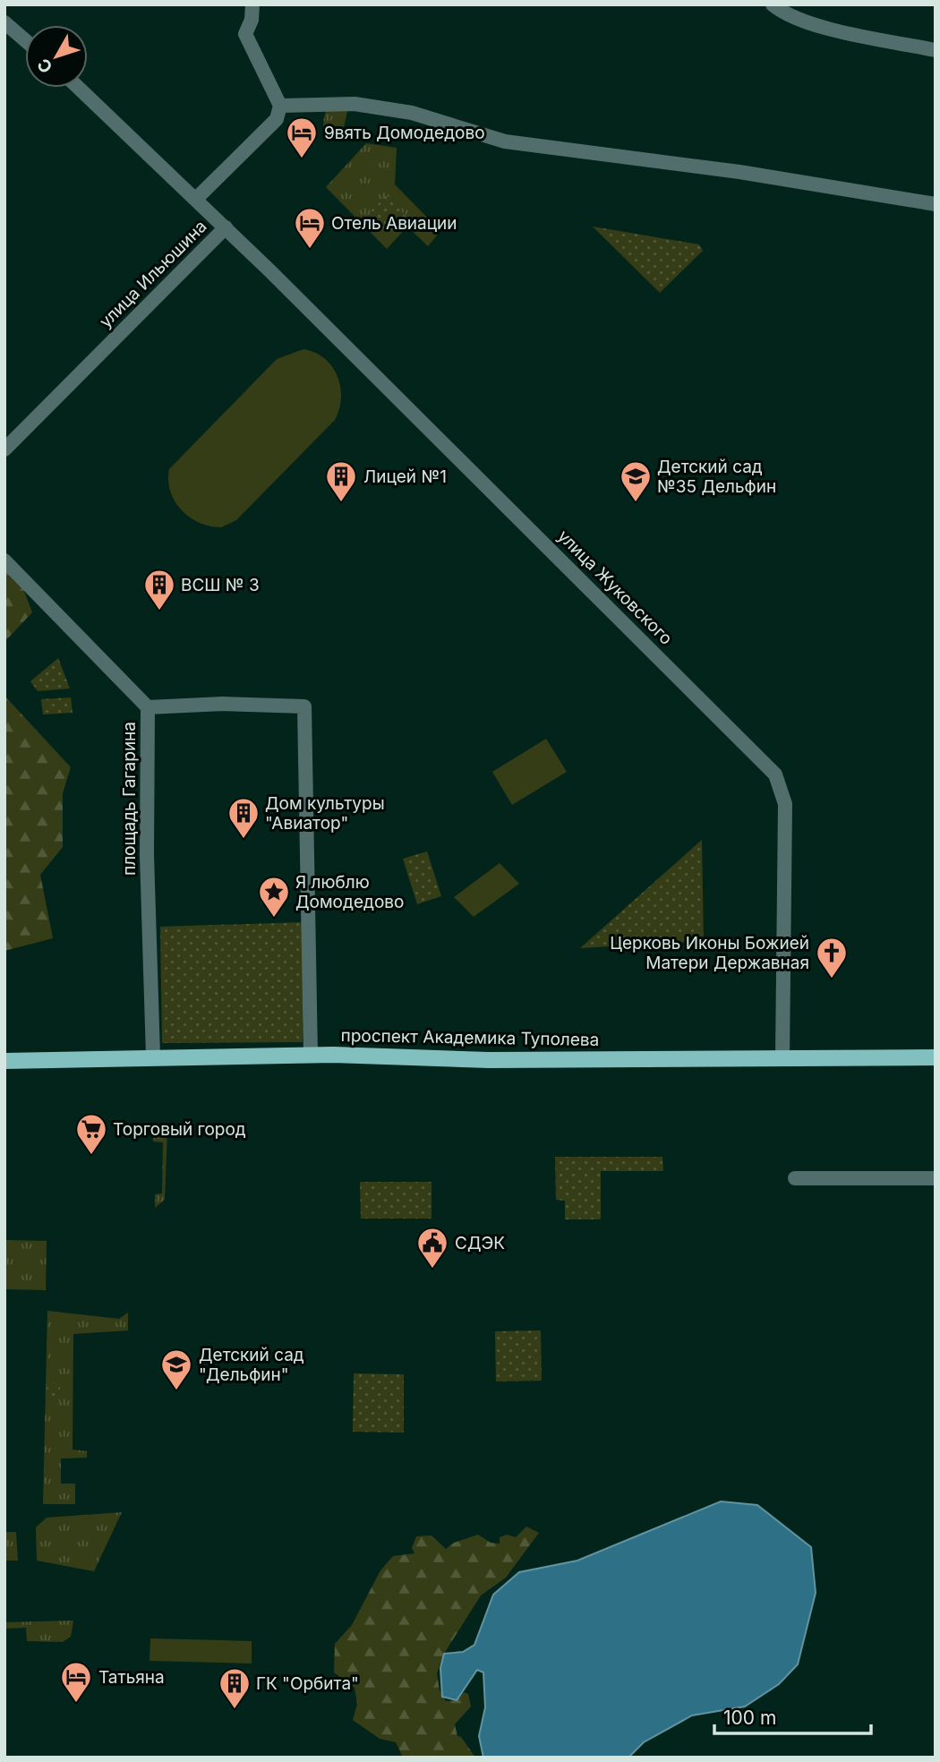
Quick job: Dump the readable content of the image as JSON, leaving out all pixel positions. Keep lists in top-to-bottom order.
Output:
{
  "streets": {
    "main road": ["проспект Академика Туполева"],
    "street": ["улица Ильюшина", "улица Жуковского", "площадь Гагарина"]
  },
  "crossings": [
    ["улица Ильюшина", "улица Жуковского"],
    ["улица Жуковского", "проспект Академика Туполева"],
    ["площадь Гагарина", "проспект Академика Туполева"]
  ],
  "places": {
    "hotel": ["9вять Домодедово", "Отель Авиации", "Татьяна"],
    "building": [
      "Лицей №1",
      "ВСШ № 3",
      "Дом культуры \"Авиатор\"",
      "ГК \"Орбита\""
    ],
    "school or university": ["Детский сад №35 Дельфин", "Детский сад \"Дельфин\""],
    "place": ["Я люблю Домодедово"],
    "church": ["Церковь Иконы Божией Матери Державная"],
    "supermarket": ["Торговый город"],
    "public building": ["СДЭК"]
  },
  "scale_bar": "100 m",
  "north": "bottom left"
}
